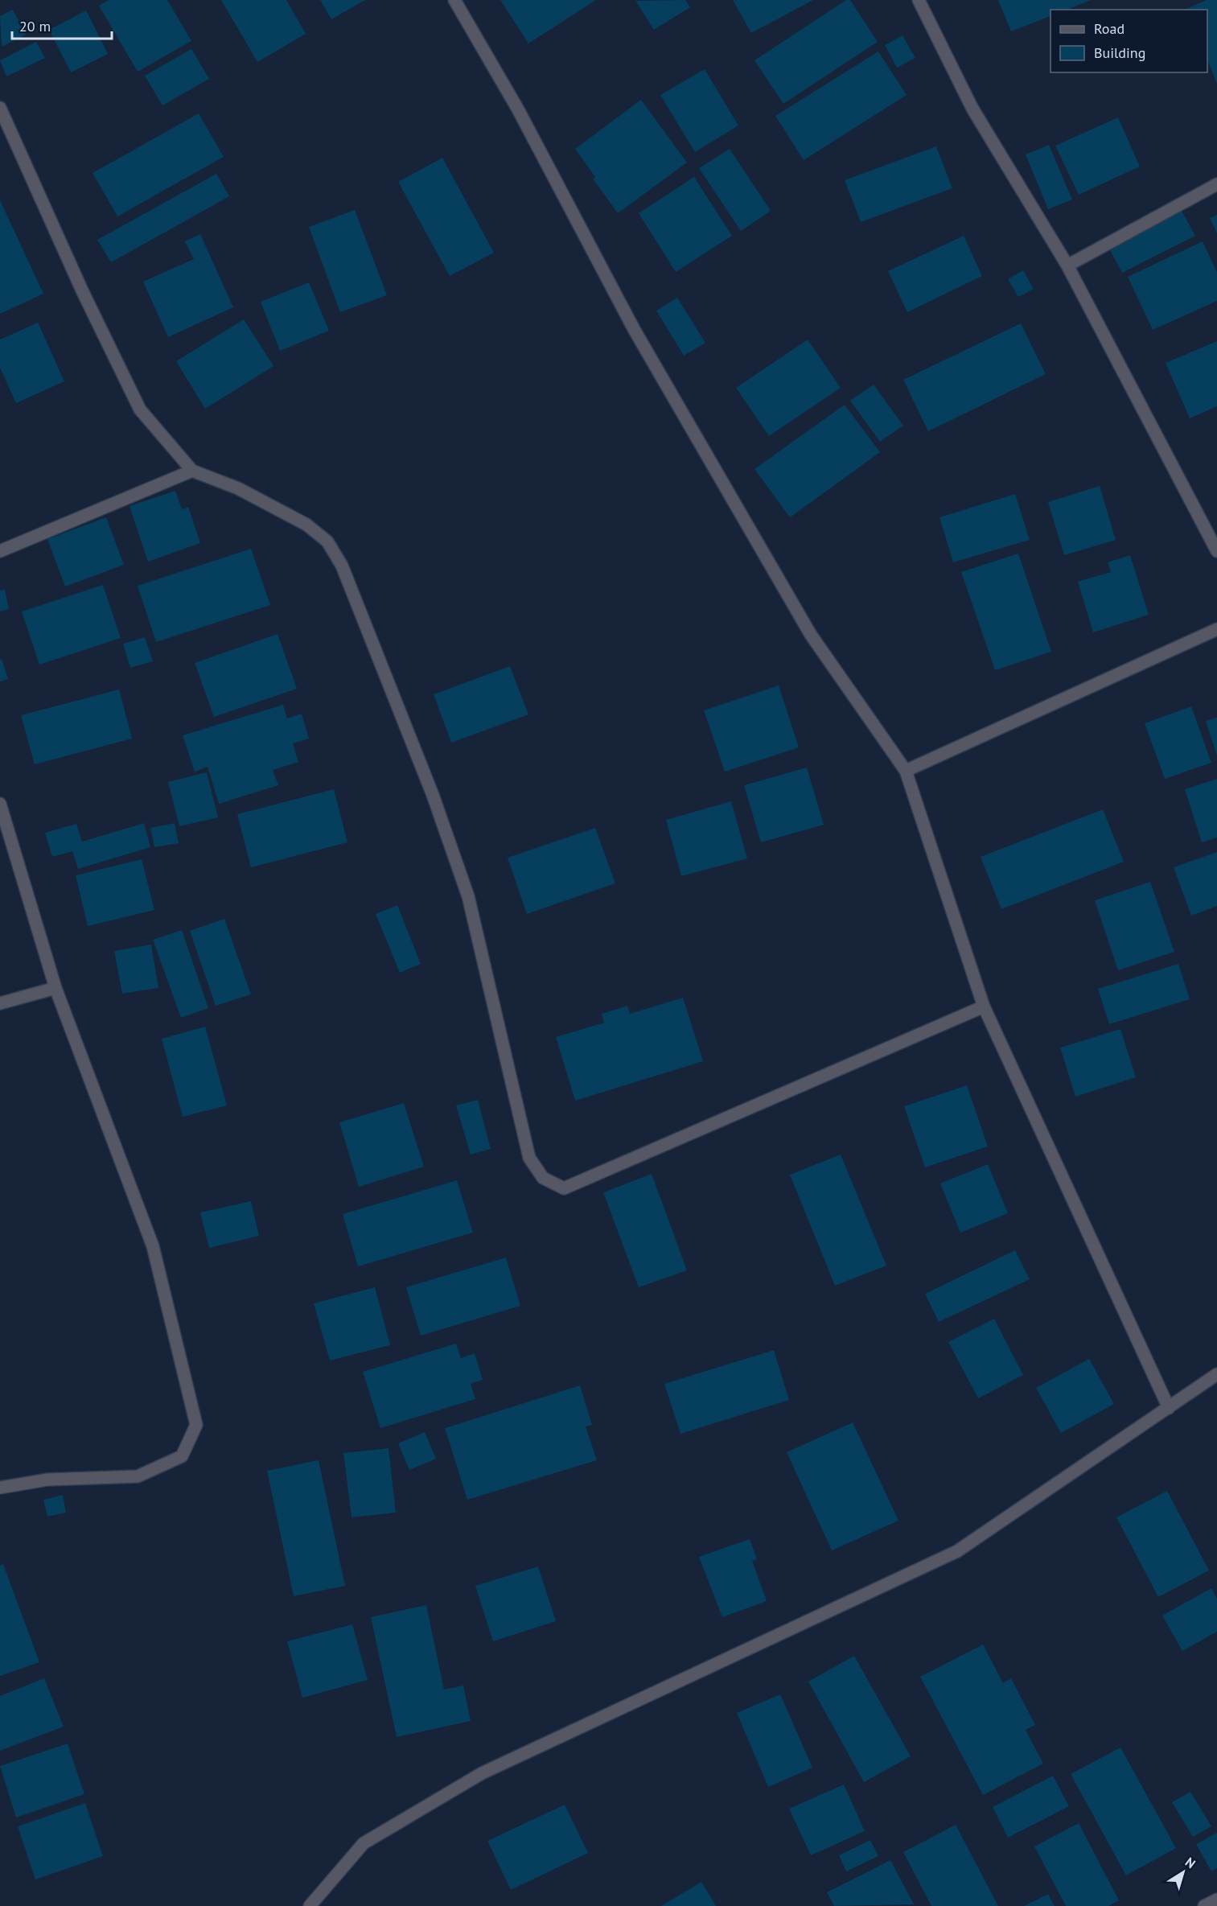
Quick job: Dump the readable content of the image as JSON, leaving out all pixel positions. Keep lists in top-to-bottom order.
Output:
{
  "legend": ["Road", "Building"],
  "scale_bar": "20 m",
  "north": "top right"
}
